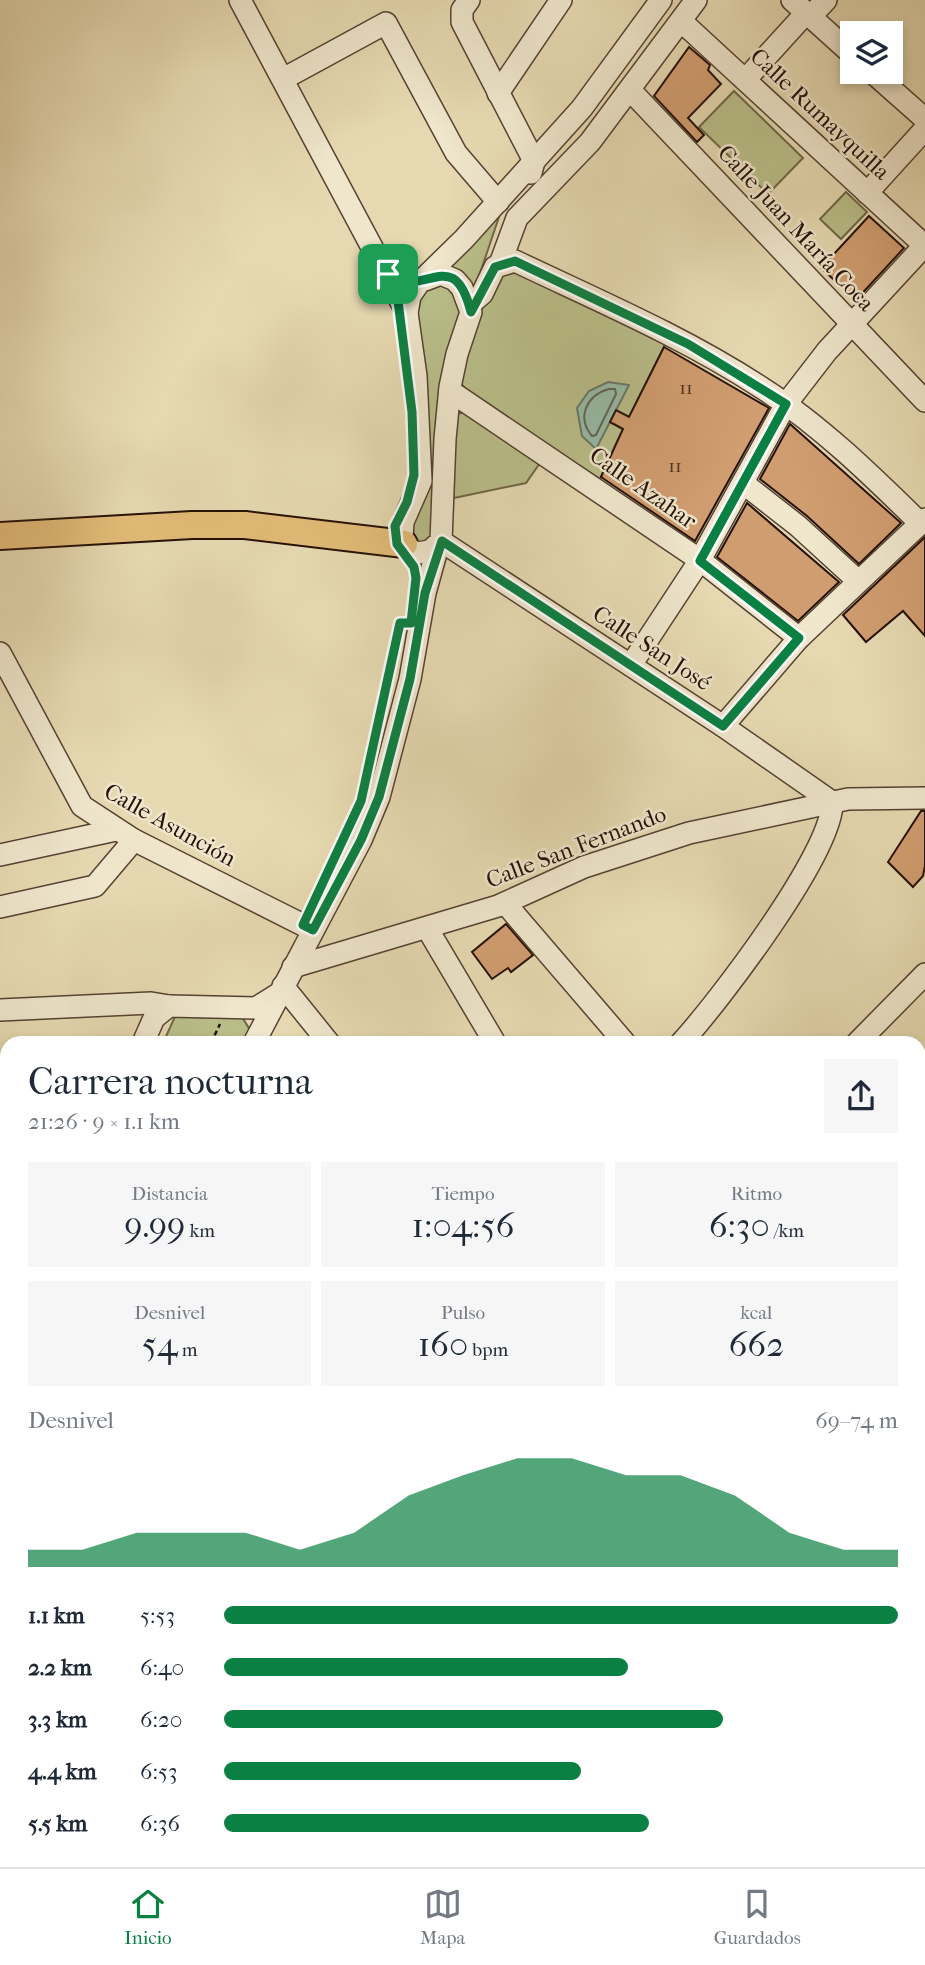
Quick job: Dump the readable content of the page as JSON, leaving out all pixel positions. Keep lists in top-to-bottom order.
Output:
{
  "streets": {
    "street": [
      "Calle Rumayquilla",
      "Calle Juan María Coca",
      "Calle Azahar",
      "Calle San José",
      "Calle Asunción",
      "Calle San Fernando"
    ]
  },
  "crossings": [
    ["Calle San José", "Calle San Fernando"]
  ],
  "house_numbers": ["11", "11"],
  "page": {
    "heading": ["Carrera nocturna", "21:26 · 9 × 1.1 km"],
    "stats": [
      ["Distancia", "9.99 km"],
      ["Tiempo", "1:04:56"],
      ["Ritmo", "6:30 /km"],
      ["Desnivel", "54 m"],
      ["Pulso", "160 bpm"],
      ["kcal", "662"]
    ],
    "chart": ["Desnivel", "69–74 m"],
    "list": [
      {
        "name": "1.1 km",
        "note": "5:53"
      },
      {
        "name": "2.2 km",
        "note": "6:40"
      },
      {
        "name": "3.3 km",
        "note": "6:20"
      },
      {
        "name": "4.4 km",
        "note": "6:53"
      },
      {
        "name": "5.5 km",
        "note": "6:36"
      }
    ],
    "tabs": ["Inicio", "Mapa", "Guardados"]
  }
}
